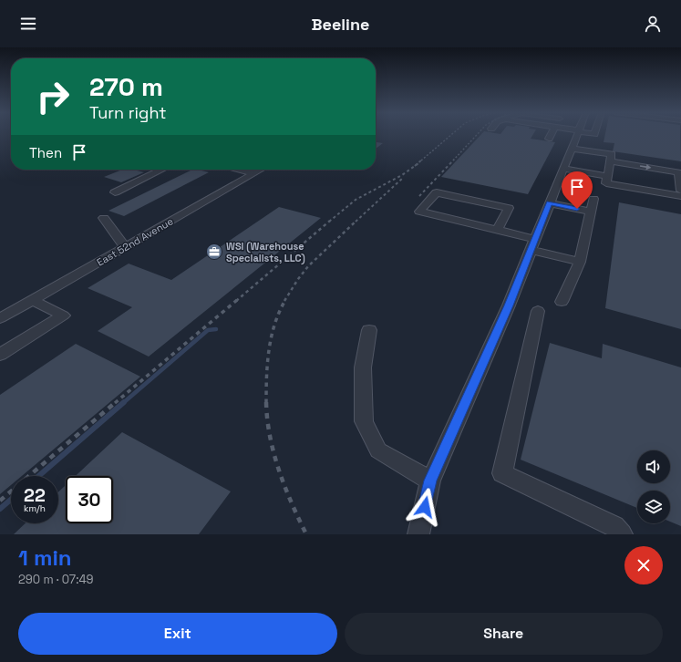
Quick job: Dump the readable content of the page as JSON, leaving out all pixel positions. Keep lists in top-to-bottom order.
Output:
{
  "streets": {
    "street": ["East 52nd Avenue"]
  },
  "places": {
    "office": ["WSI (Warehouse Specialists, LLC)"]
  },
  "page": {
    "header": "Beeline",
    "turn": ["270 m", "Turn right"],
    "then": "Then",
    "speed": "22 km/h",
    "limit": "30",
    "heading": ["1 min", "290 m · 07:49"],
    "buttons": ["Exit", "Share"]
  }
}
